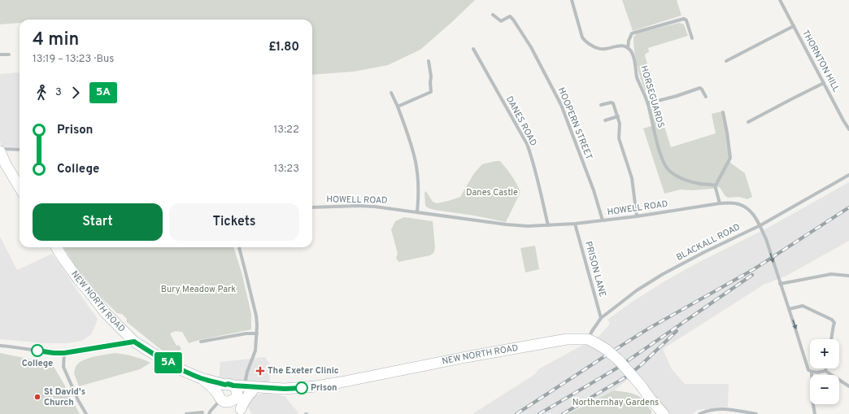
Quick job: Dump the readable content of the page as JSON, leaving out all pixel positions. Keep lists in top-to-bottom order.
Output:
{
  "streets": {
    "main road": ["NEW NORTH ROAD"],
    "street": [
      "THORNTON HILL",
      "HORSEGUARDS",
      "DANES ROAD",
      "HOOPERN STREET",
      "HOWELL ROAD",
      "BLACKALL ROAD",
      "PRISON LANE"
    ]
  },
  "crossings": [
    ["DANES ROAD", "HOWELL ROAD"],
    ["HOOPERN STREET", "HOWELL ROAD"],
    ["HOWELL ROAD", "BLACKALL ROAD"],
    ["HOWELL ROAD", "PRISON LANE"],
    ["BLACKALL ROAD", "PRISON LANE"],
    ["BLACKALL ROAD", "NEW NORTH ROAD"]
  ],
  "parks": ["Danes Castle", "Bury Meadow Park", "Northernhay Gardens"],
  "places": {
    "other": ["College", "Prison", "St David's Church"],
    "health": ["The Exeter Clinic"]
  },
  "lines": ["bus line 5A"],
  "page": {
    "on_map": "5A",
    "heading": ["4 min", "13:19 – 13:23 · Bus", "£1.80"],
    "legs": ["3", "5A"],
    "list": [
      {
        "name": "Prison",
        "value": "13:22"
      },
      {
        "name": "College",
        "value": "13:23"
      }
    ],
    "buttons": ["Start", "Tickets"],
    "map_buttons": ["+", "−"]
  }
}
